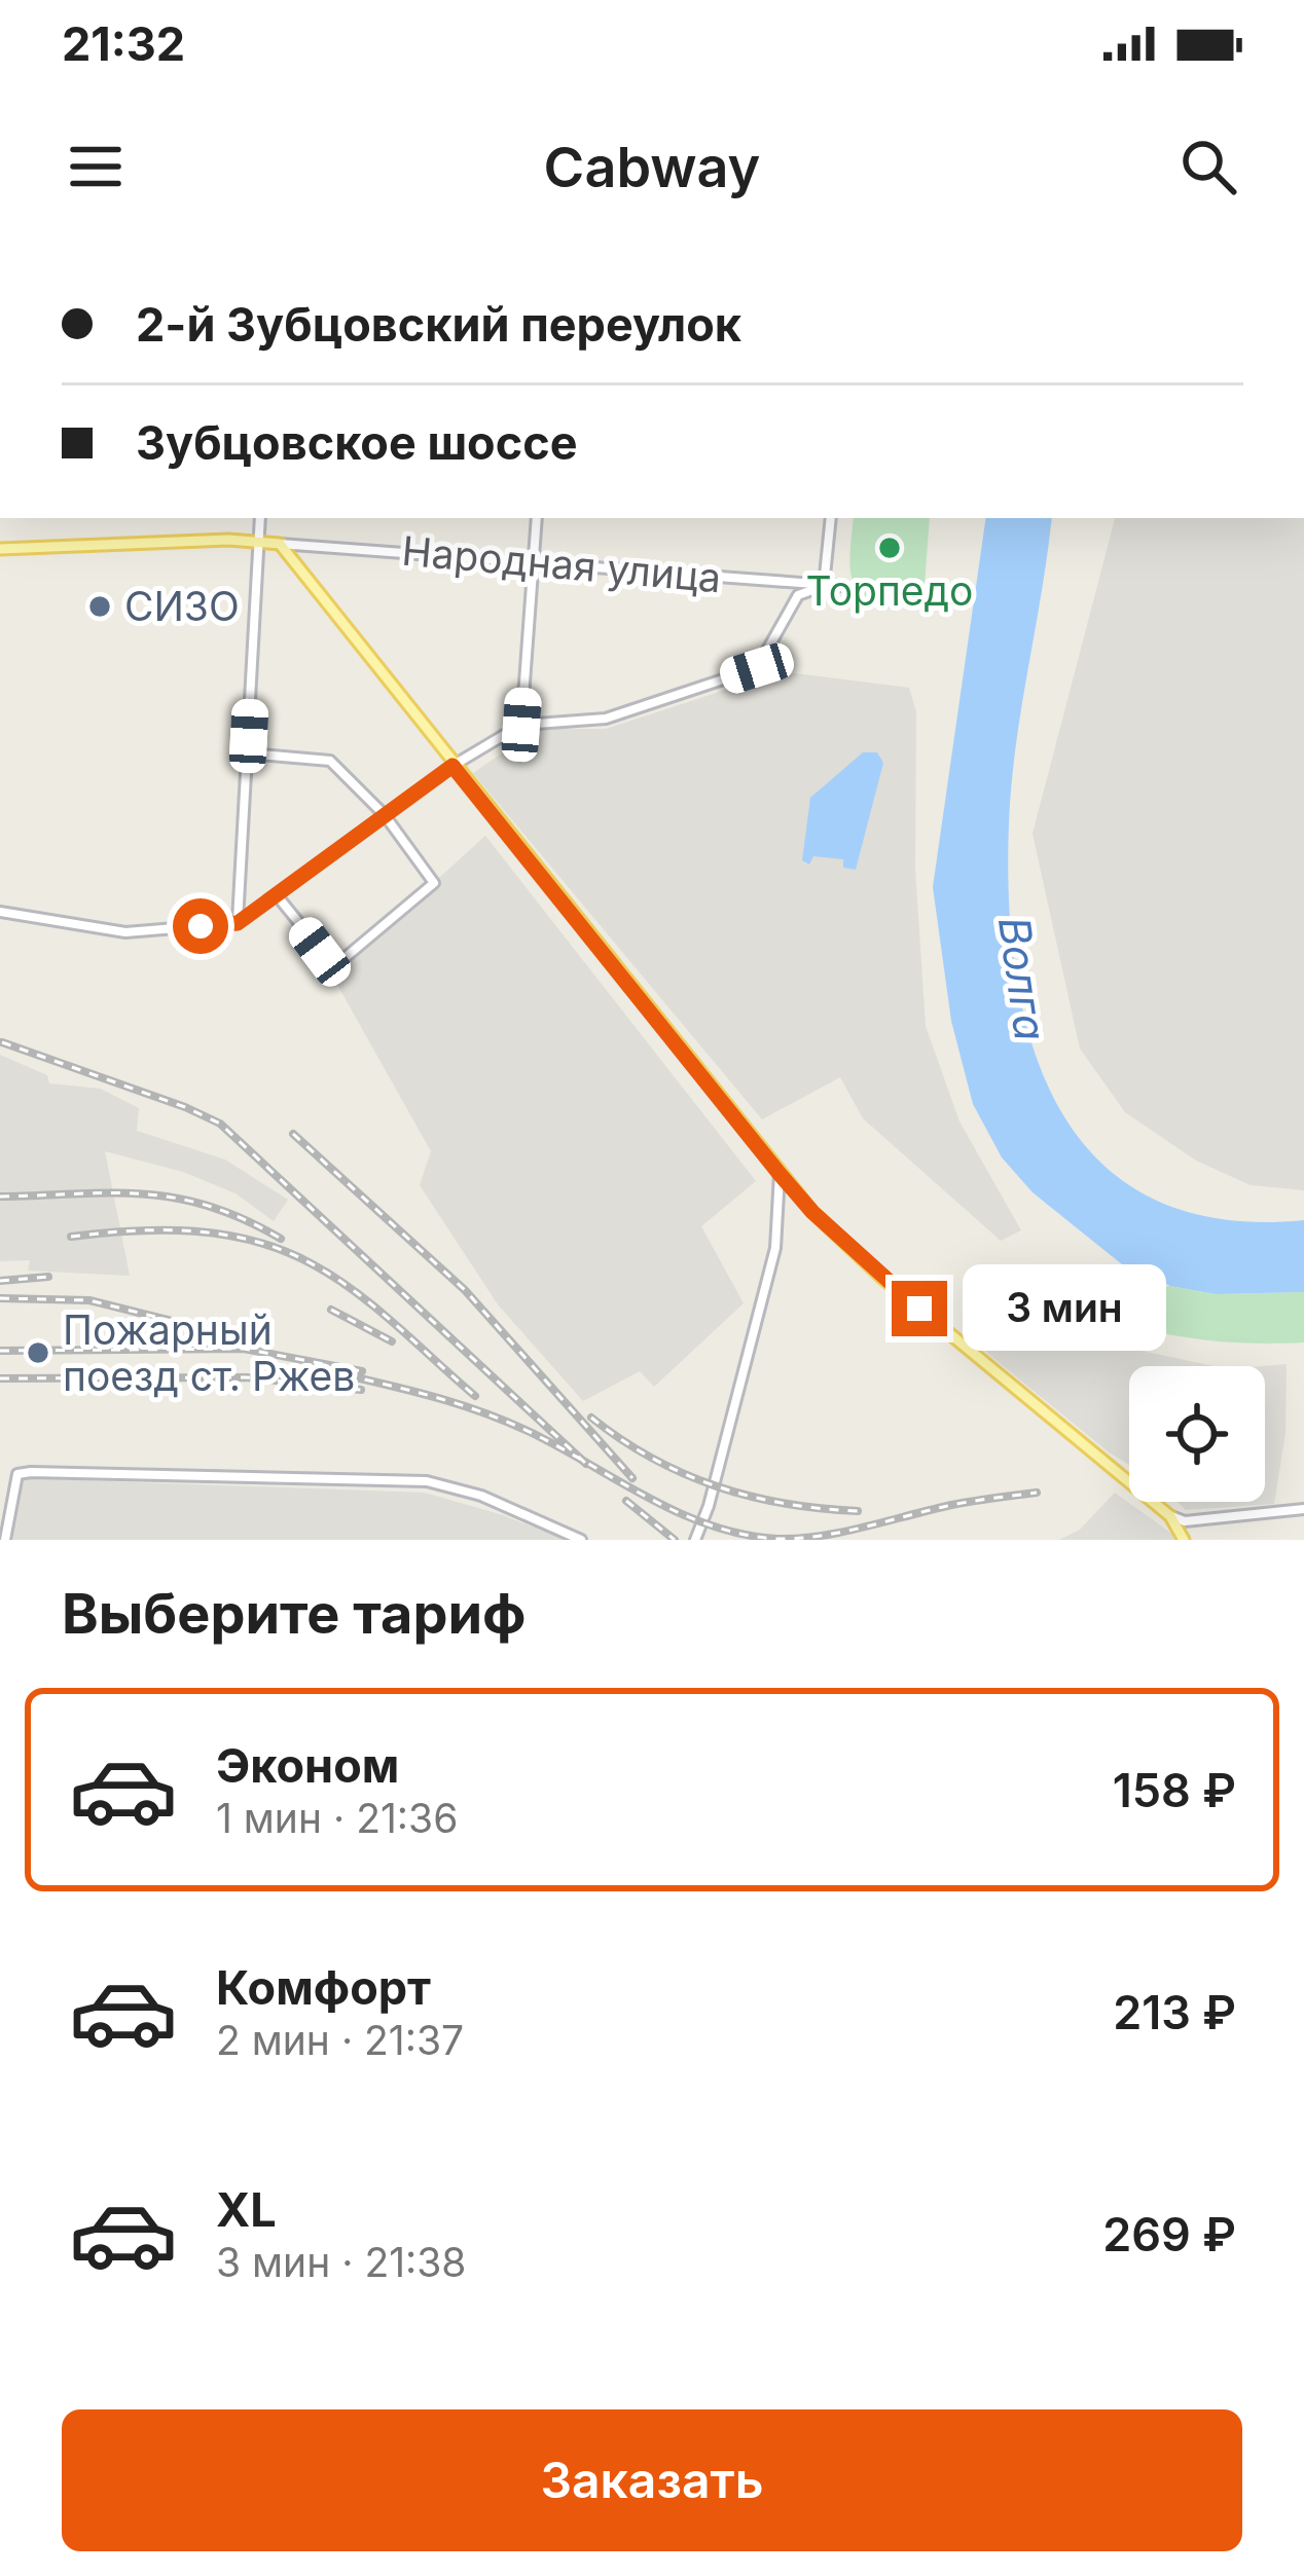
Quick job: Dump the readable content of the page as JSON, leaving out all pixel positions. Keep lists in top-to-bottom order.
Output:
{
  "streets": {
    "street": ["Народная улица"]
  },
  "water": ["Волга"],
  "places": ["Торпедо", "СИЗО", "Пожарный поезд ст. Ржев"],
  "page": {
    "status": "21:32",
    "header": "Cabway",
    "banner": ["2-й Зубцовский переулок", "Зубцовское шоссе"],
    "bubble": "3 мин",
    "heading": "Выберите тариф",
    "list": [
      {
        "name": "Эконом",
        "note": "1 мин · 21:36",
        "value": "158 ₽"
      },
      {
        "name": "Комфорт",
        "note": "2 мин · 21:37",
        "value": "213 ₽"
      },
      {
        "name": "XL",
        "note": "3 мин · 21:38",
        "value": "269 ₽"
      }
    ],
    "buttons": "Заказать"
  }
}
